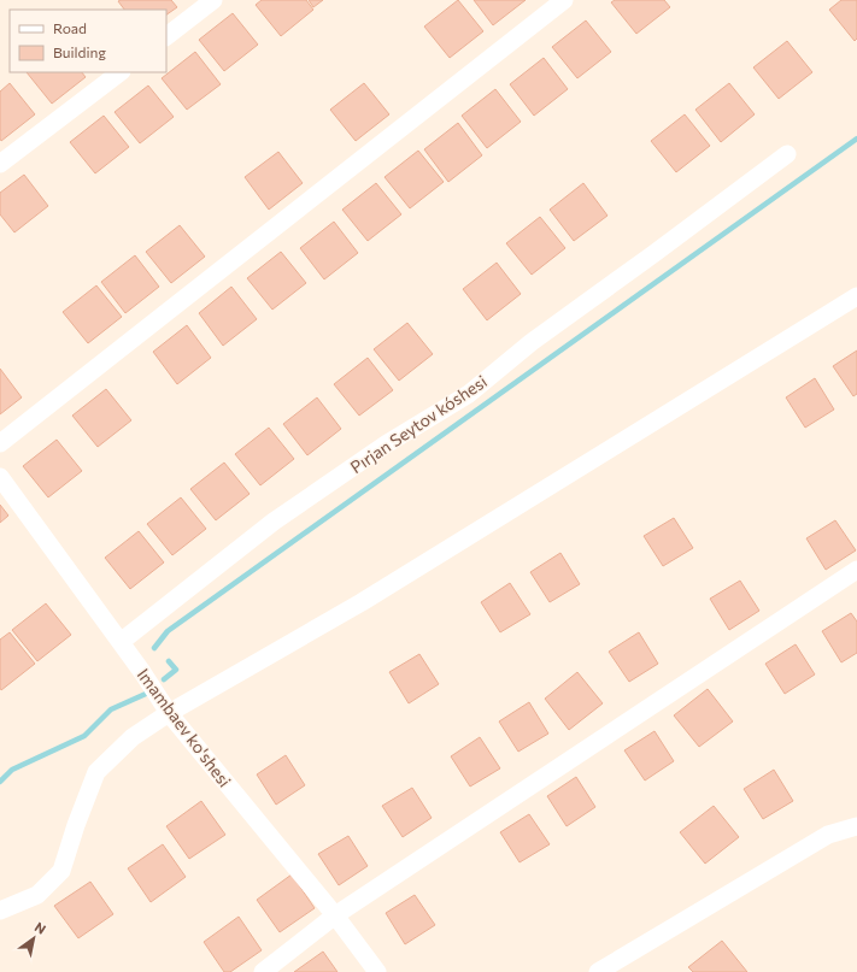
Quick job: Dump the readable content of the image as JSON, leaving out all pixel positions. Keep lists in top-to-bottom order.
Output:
{
  "streets": {
    "street": ["Pırjan Seytov kóshesi", "Imambaev ko'shesi"]
  },
  "crossings": [
    ["Pırjan Seytov kóshesi", "Imambaev ko'shesi"]
  ],
  "legend": ["Road", "Building"],
  "north": "top right"
}
